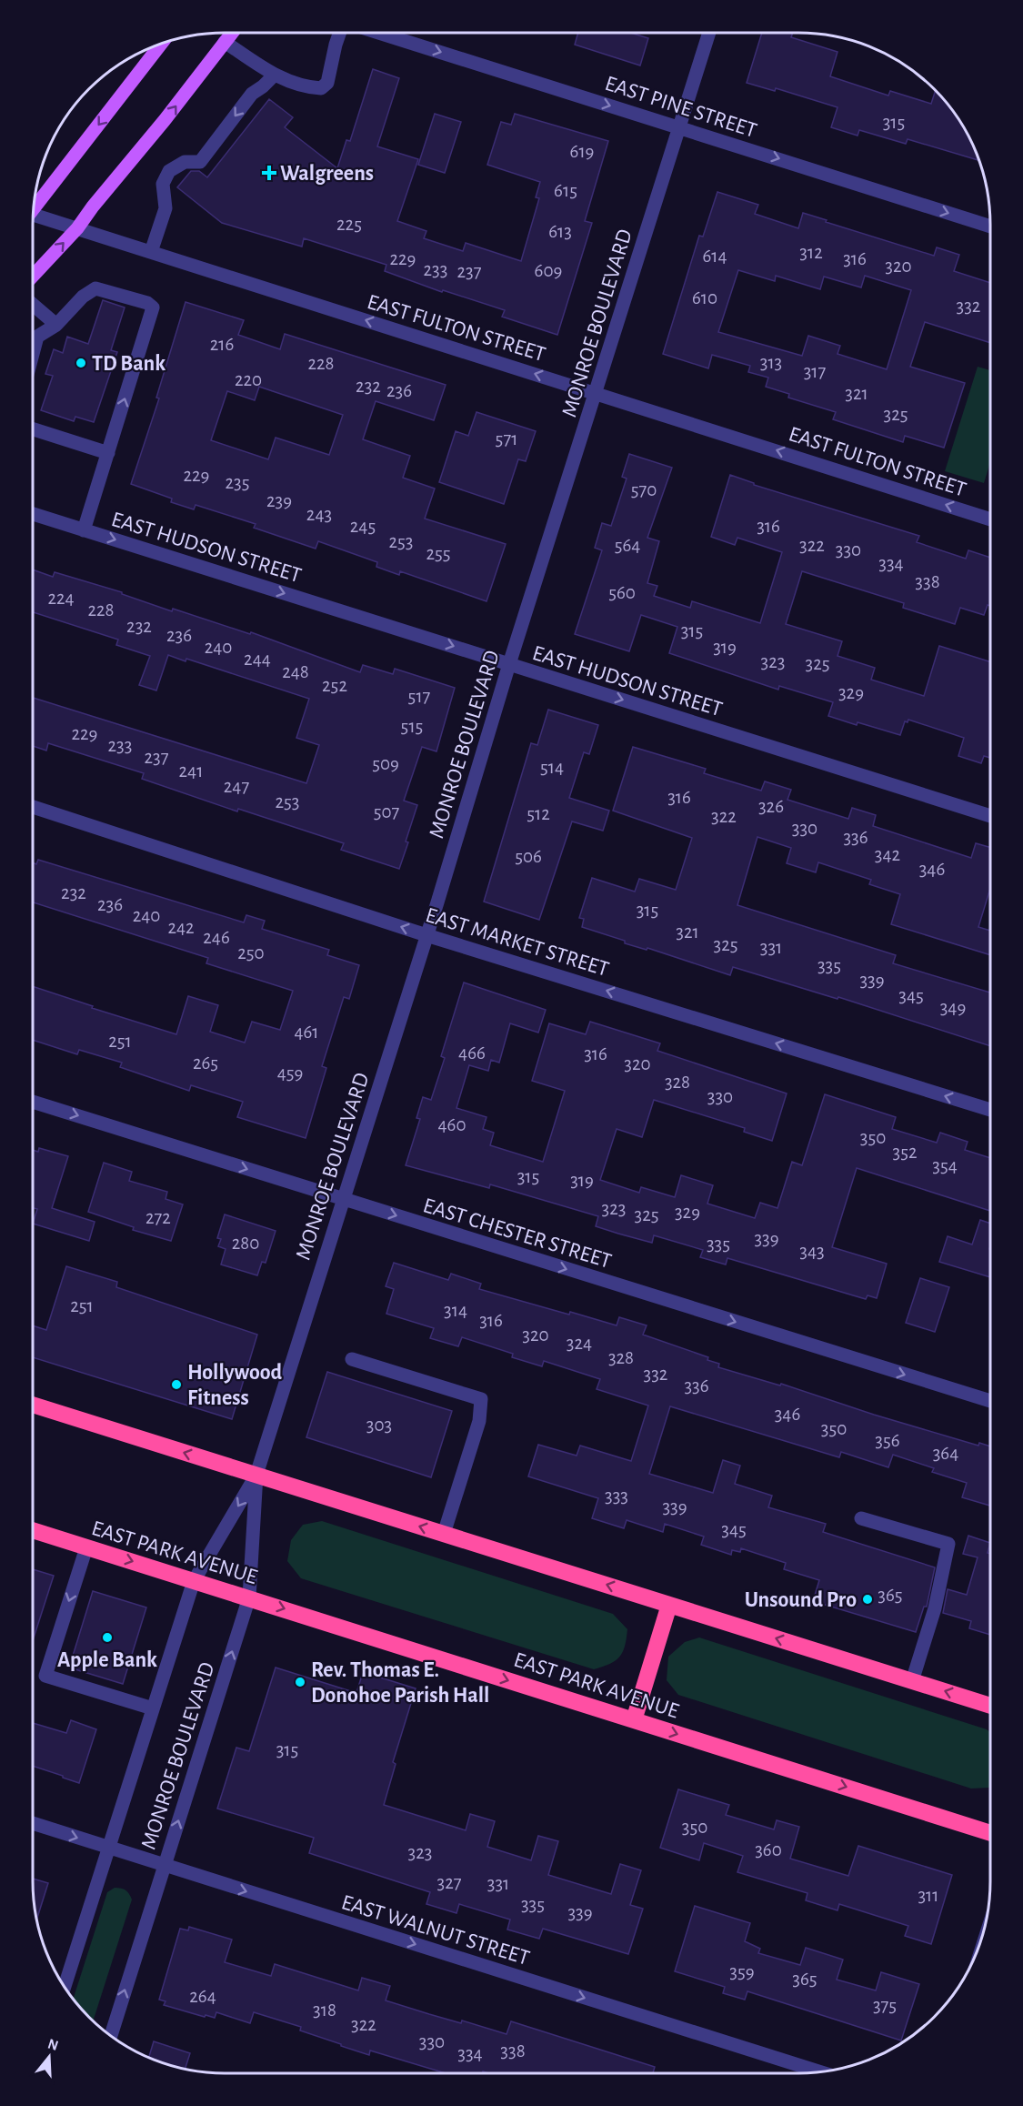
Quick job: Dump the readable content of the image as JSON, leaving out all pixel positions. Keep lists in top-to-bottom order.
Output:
{
  "streets": {
    "highway": ["EAST PARK AVENUE"],
    "street": [
      "EAST PINE STREET",
      "MONROE BOULEVARD",
      "EAST FULTON STREET",
      "EAST HUDSON STREET",
      "EAST MARKET STREET",
      "EAST CHESTER STREET",
      "EAST WALNUT STREET"
    ]
  },
  "crossings": [
    ["EAST PINE STREET", "MONROE BOULEVARD"],
    ["MONROE BOULEVARD", "EAST FULTON STREET"],
    ["MONROE BOULEVARD", "EAST HUDSON STREET"],
    ["MONROE BOULEVARD", "EAST MARKET STREET"],
    ["MONROE BOULEVARD", "EAST CHESTER STREET"],
    ["MONROE BOULEVARD", "EAST PARK AVENUE"],
    ["MONROE BOULEVARD", "EAST WALNUT STREET"]
  ],
  "one_way": [
    "EAST PINE STREET",
    "EAST FULTON STREET",
    "EAST HUDSON STREET",
    "EAST MARKET STREET",
    "EAST CHESTER STREET",
    "EAST WALNUT STREET"
  ],
  "places": {
    "health": ["Walgreens"],
    "other": [
      "TD Bank",
      "Hollywood Fitness",
      "Unsound Pro",
      "Apple Bank",
      "Rev. Thomas E. Donohoe Parish Hall"
    ]
  },
  "house_numbers": [
    "315",
    "619",
    "615",
    "225",
    "613",
    "312",
    "614",
    "229",
    "316",
    "320",
    "233",
    "609",
    "237",
    "610",
    "332",
    "216",
    "313",
    "228",
    "317",
    "220",
    "232",
    "236",
    "321",
    "325",
    "571",
    "229",
    "235",
    "570",
    "239",
    "243",
    "245",
    "316",
    "253",
    "564",
    "322",
    "330",
    "255",
    "334",
    "338",
    "560",
    "224",
    "228",
    "232",
    "315",
    "236",
    "240",
    "319",
    "244",
    "323",
    "325",
    "248",
    "252",
    "329",
    "517",
    "515",
    "229",
    "233",
    "237",
    "509",
    "514",
    "241",
    "247",
    "316",
    "253",
    "326",
    "507",
    "512",
    "322",
    "330",
    "336",
    "342",
    "506",
    "346",
    "232",
    "236",
    "315",
    "240",
    "242",
    "321",
    "246",
    "325",
    "331",
    "250",
    "335",
    "339",
    "345",
    "349",
    "461",
    "251",
    "466",
    "316",
    "265",
    "320",
    "459",
    "328",
    "330",
    "460",
    "350",
    "352",
    "354",
    "315",
    "319",
    "323",
    "329",
    "325",
    "272",
    "339",
    "280",
    "335",
    "343",
    "251",
    "314",
    "316",
    "320",
    "324",
    "328",
    "332",
    "336",
    "346",
    "303",
    "350",
    "356",
    "364",
    "333",
    "339",
    "345",
    "365",
    "315",
    "350",
    "360",
    "323",
    "327",
    "331",
    "311",
    "335",
    "339",
    "359",
    "365",
    "264",
    "375",
    "318",
    "322",
    "330",
    "338",
    "334"
  ],
  "north": "top"
}
